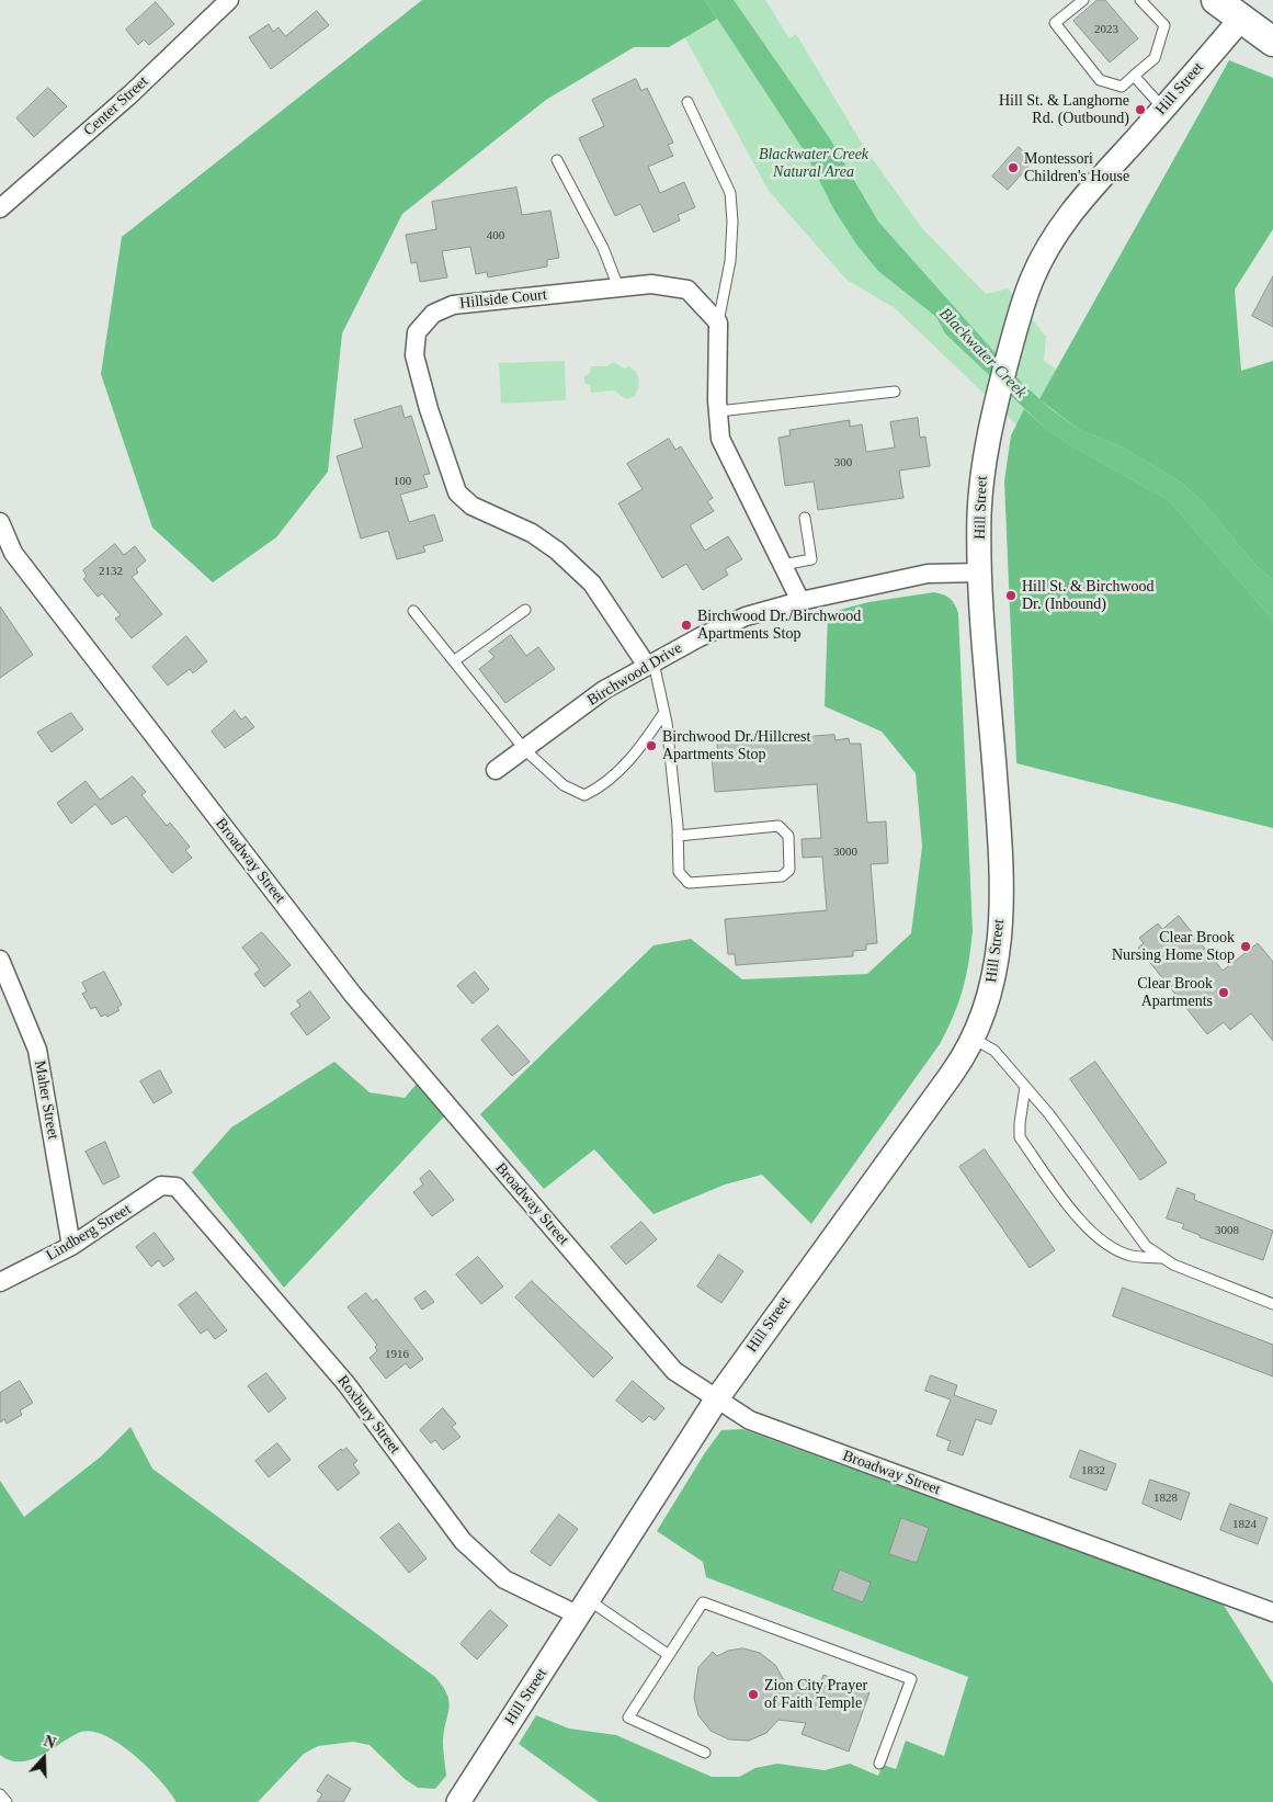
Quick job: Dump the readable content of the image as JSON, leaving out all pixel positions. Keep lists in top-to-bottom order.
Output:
{
  "streets": {
    "street": [
      "Hill Street",
      "Center Street",
      "Hillside Court",
      "Birchwood Drive",
      "Broadway Street",
      "Maher Street",
      "Lindberg Street",
      "Roxbury Street"
    ]
  },
  "crossings": [
    ["Hill Street", "Birchwood Drive"],
    ["Hill Street", "Broadway Street"],
    ["Hill Street", "Roxbury Street"],
    ["Hillside Court", "Birchwood Drive"],
    ["Maher Street", "Lindberg Street"],
    ["Lindberg Street", "Roxbury Street"]
  ],
  "water": ["Blackwater Creek"],
  "parks": ["Blackwater Creek Natural Area"],
  "places": [
    "Hill St. & Langhorne Rd. (Outbound)",
    "Montessori Children's House",
    "Hill St. & Birchwood Dr. (Inbound)",
    "Birchwood Dr./Birchwood Apartments Stop",
    "Birchwood Dr./Hillcrest Apartments Stop",
    "Clear Brook Nursing Home Stop",
    "Clear Brook Apartments",
    "Zion City Prayer of Faith Temple"
  ],
  "house_numbers": [
    "2023",
    "400",
    "300",
    "100",
    "2132",
    "3000",
    "3008",
    "1916",
    "1832",
    "1828",
    "1824"
  ],
  "north": "top"
}
